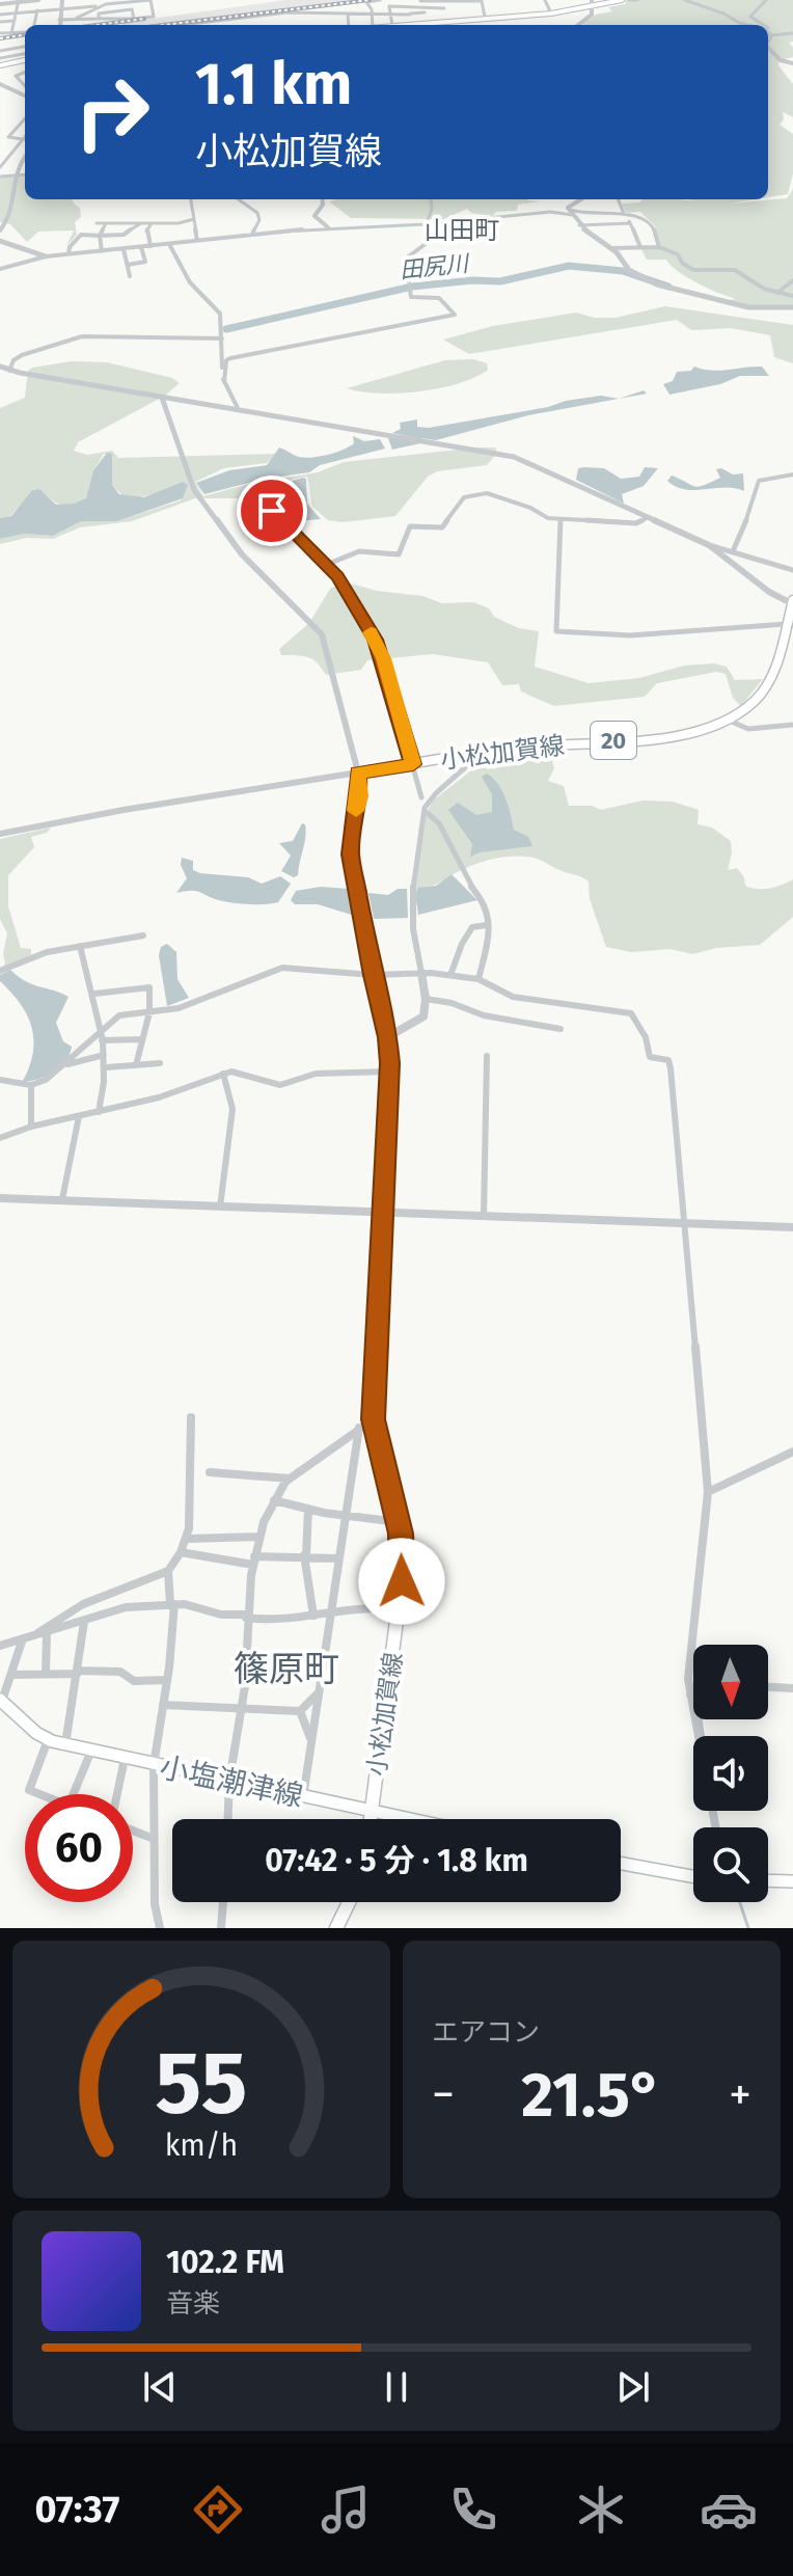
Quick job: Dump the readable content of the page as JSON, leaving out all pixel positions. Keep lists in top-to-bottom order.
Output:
{
  "streets": {
    "main road": ["20", "小松加賀線", "小塩潮津線"]
  },
  "crossings": [
    ["小松加賀線", "小塩潮津線"]
  ],
  "districts": ["山田町", "篠原町"],
  "water": ["田尻川"],
  "north": "bottom",
  "page": {
    "turn": ["1.1 km", "小松加賀線"],
    "limit": "60",
    "trip": "07:42 · 5 分 · 1.8 km",
    "tile": "エアコン",
    "heat": ["−", "21.5°", "+"],
    "song": ["102.2 FM", "音楽"],
    "tabs": "07:37",
    "gauge": ["55", "km/h"]
  }
}
